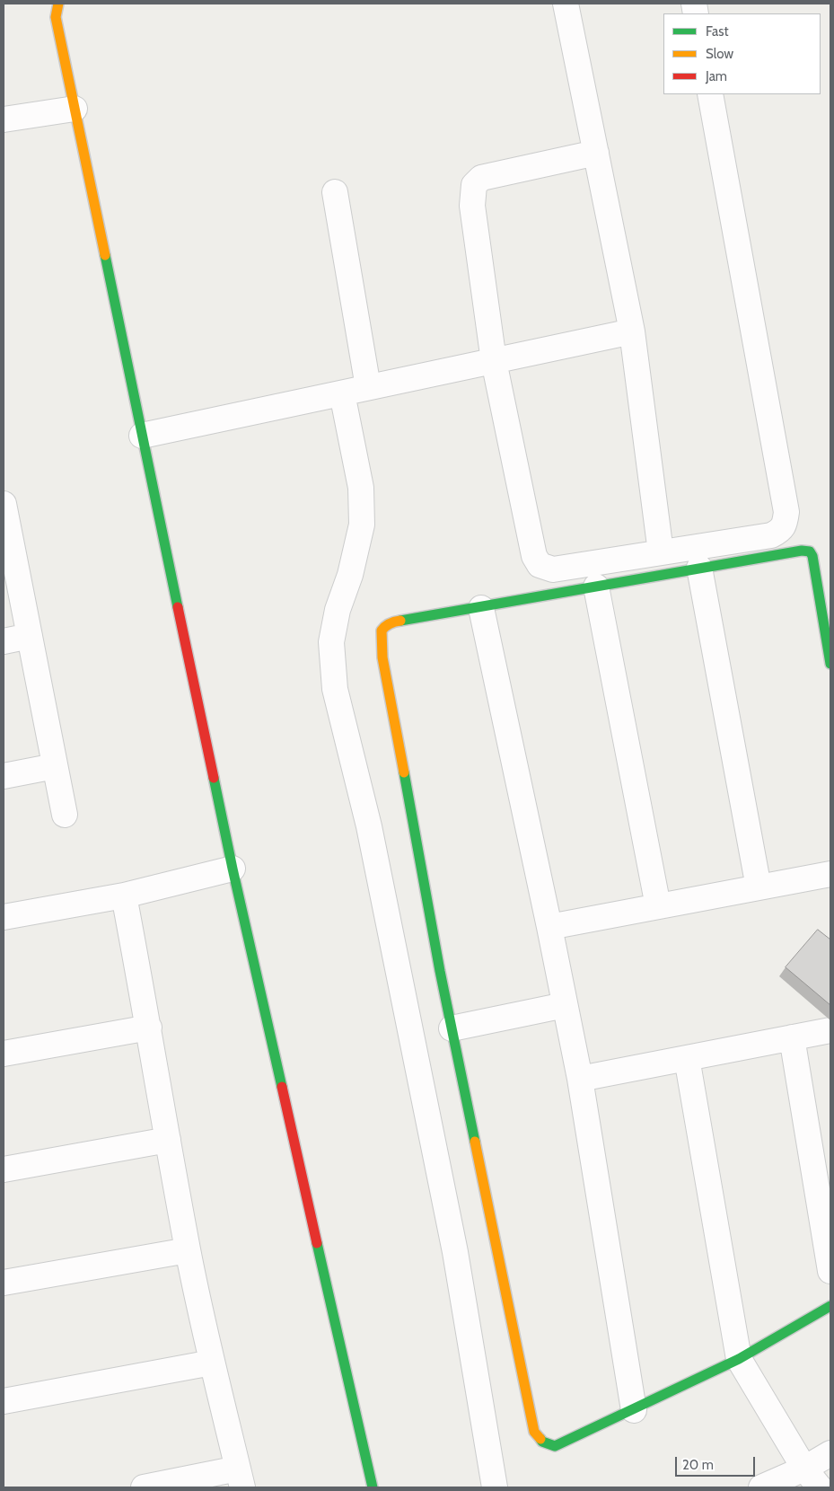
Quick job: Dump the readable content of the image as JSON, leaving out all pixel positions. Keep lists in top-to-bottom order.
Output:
{
  "legend": ["Fast", "Slow", "Jam"],
  "scale_bar": "20 m"
}
